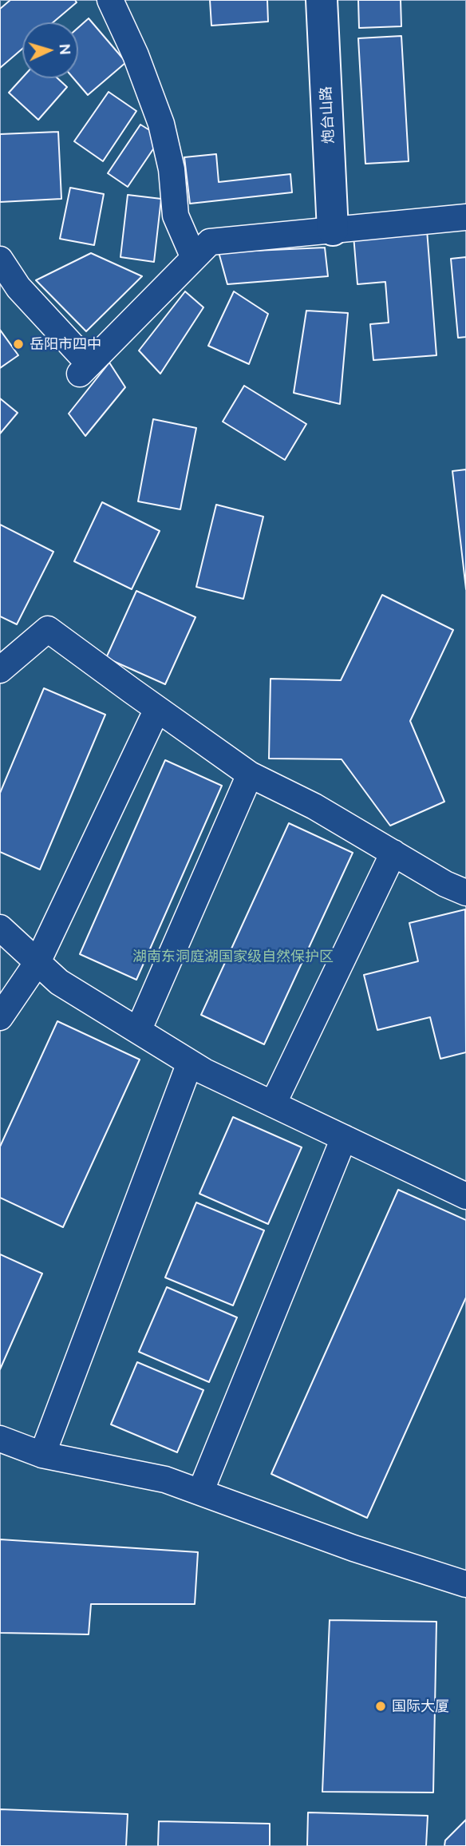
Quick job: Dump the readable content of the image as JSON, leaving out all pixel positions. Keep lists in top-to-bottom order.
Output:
{
  "streets": {
    "street": ["炮台山路"]
  },
  "parks": ["湖南东洞庭湖国家级自然保护区"],
  "places": ["岳阳市四中", "国际大厦"],
  "north": "right"
}
